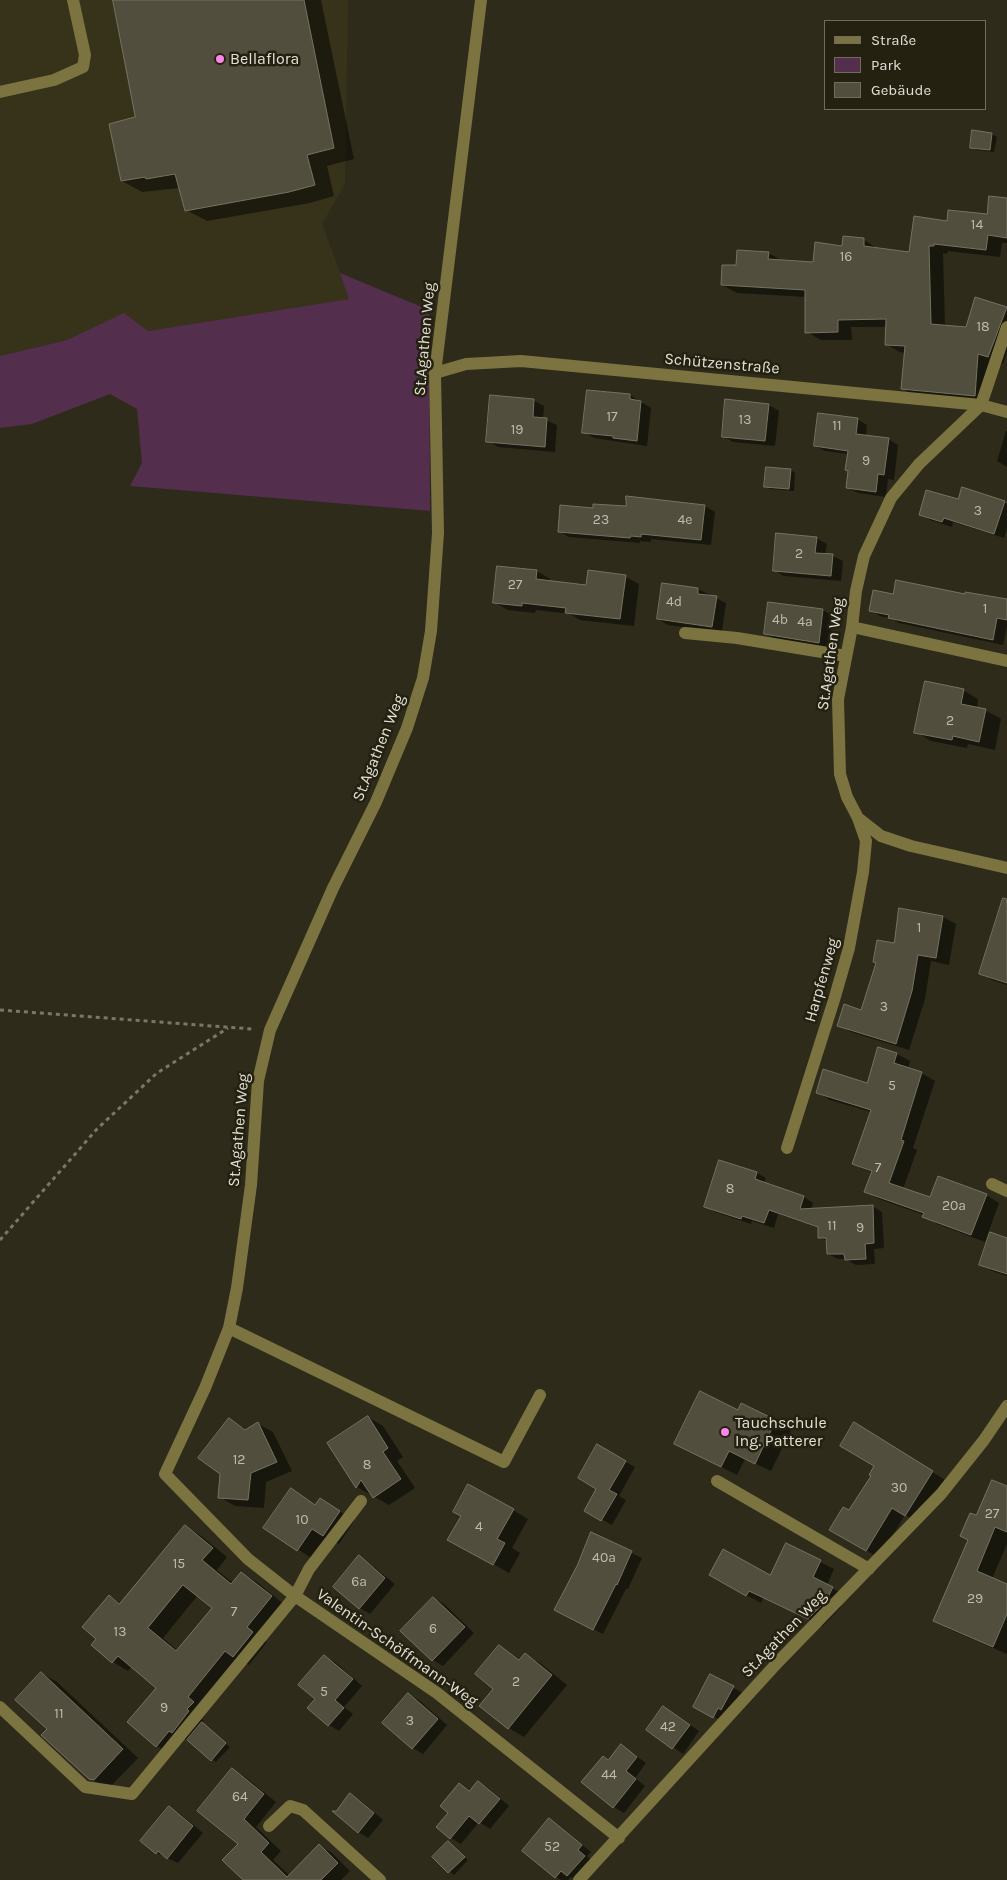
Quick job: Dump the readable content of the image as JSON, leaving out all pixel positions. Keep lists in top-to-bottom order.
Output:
{
  "streets": {
    "street": [
      "St.Agathen Weg",
      "Schützenstraße",
      "Harpfenweg",
      "Valentin-Schöffmann-Weg"
    ]
  },
  "crossings": [
    ["St.Agathen Weg", "Schützenstraße"],
    ["St.Agathen Weg", "Harpfenweg"],
    ["St.Agathen Weg", "Valentin-Schöffmann-Weg"]
  ],
  "places": ["Bellaflora", "Tauchschule Ing. Patterer"],
  "house_numbers": [
    "14",
    "16",
    "18",
    "17",
    "13",
    "11",
    "19",
    "9",
    "3",
    "23",
    "4e",
    "2",
    "27",
    "4d",
    "1",
    "4b",
    "4a",
    "2",
    "1",
    "3",
    "5",
    "7",
    "8",
    "20a",
    "11",
    "9",
    "12",
    "8",
    "30",
    "27",
    "10",
    "4",
    "40a",
    "15",
    "6a",
    "29",
    "7",
    "6",
    "13",
    "2",
    "5",
    "9",
    "11",
    "3",
    "42",
    "44",
    "64",
    "52"
  ],
  "legend": ["Straße", "Park", "Gebäude"]
}
